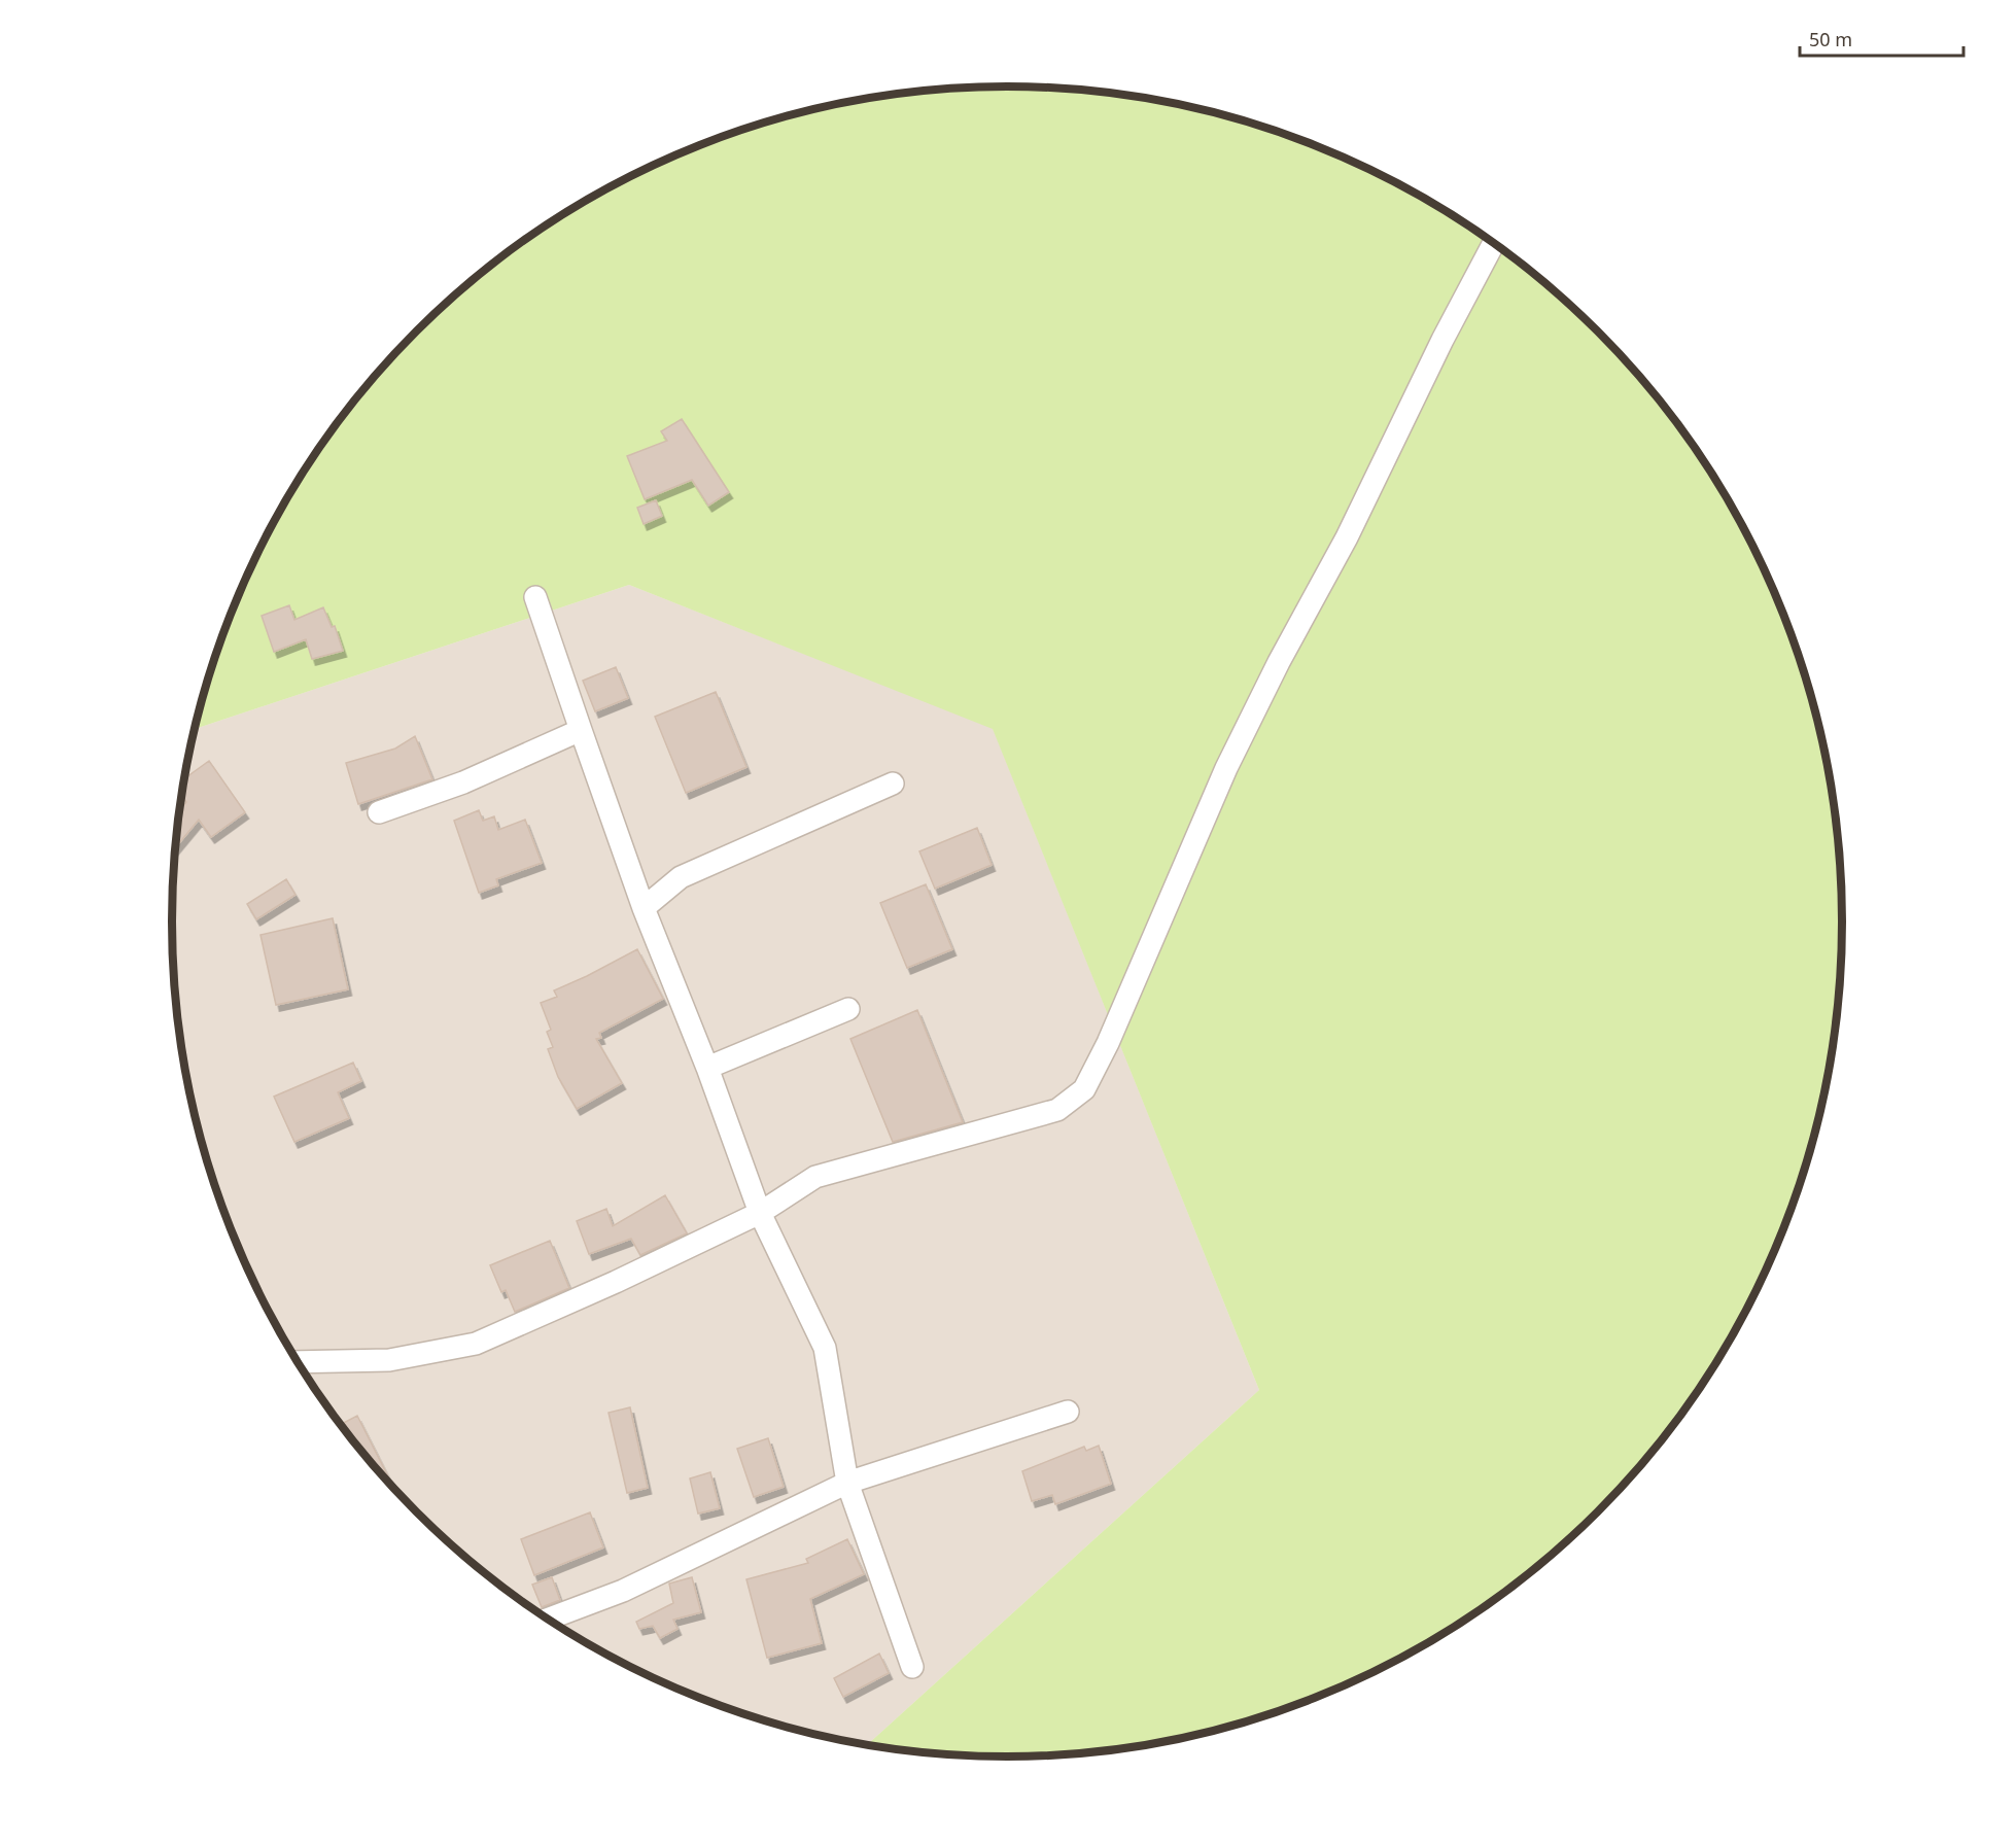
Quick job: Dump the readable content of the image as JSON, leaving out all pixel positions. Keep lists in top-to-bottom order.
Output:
{
  "scale_bar": "50 m"
}
